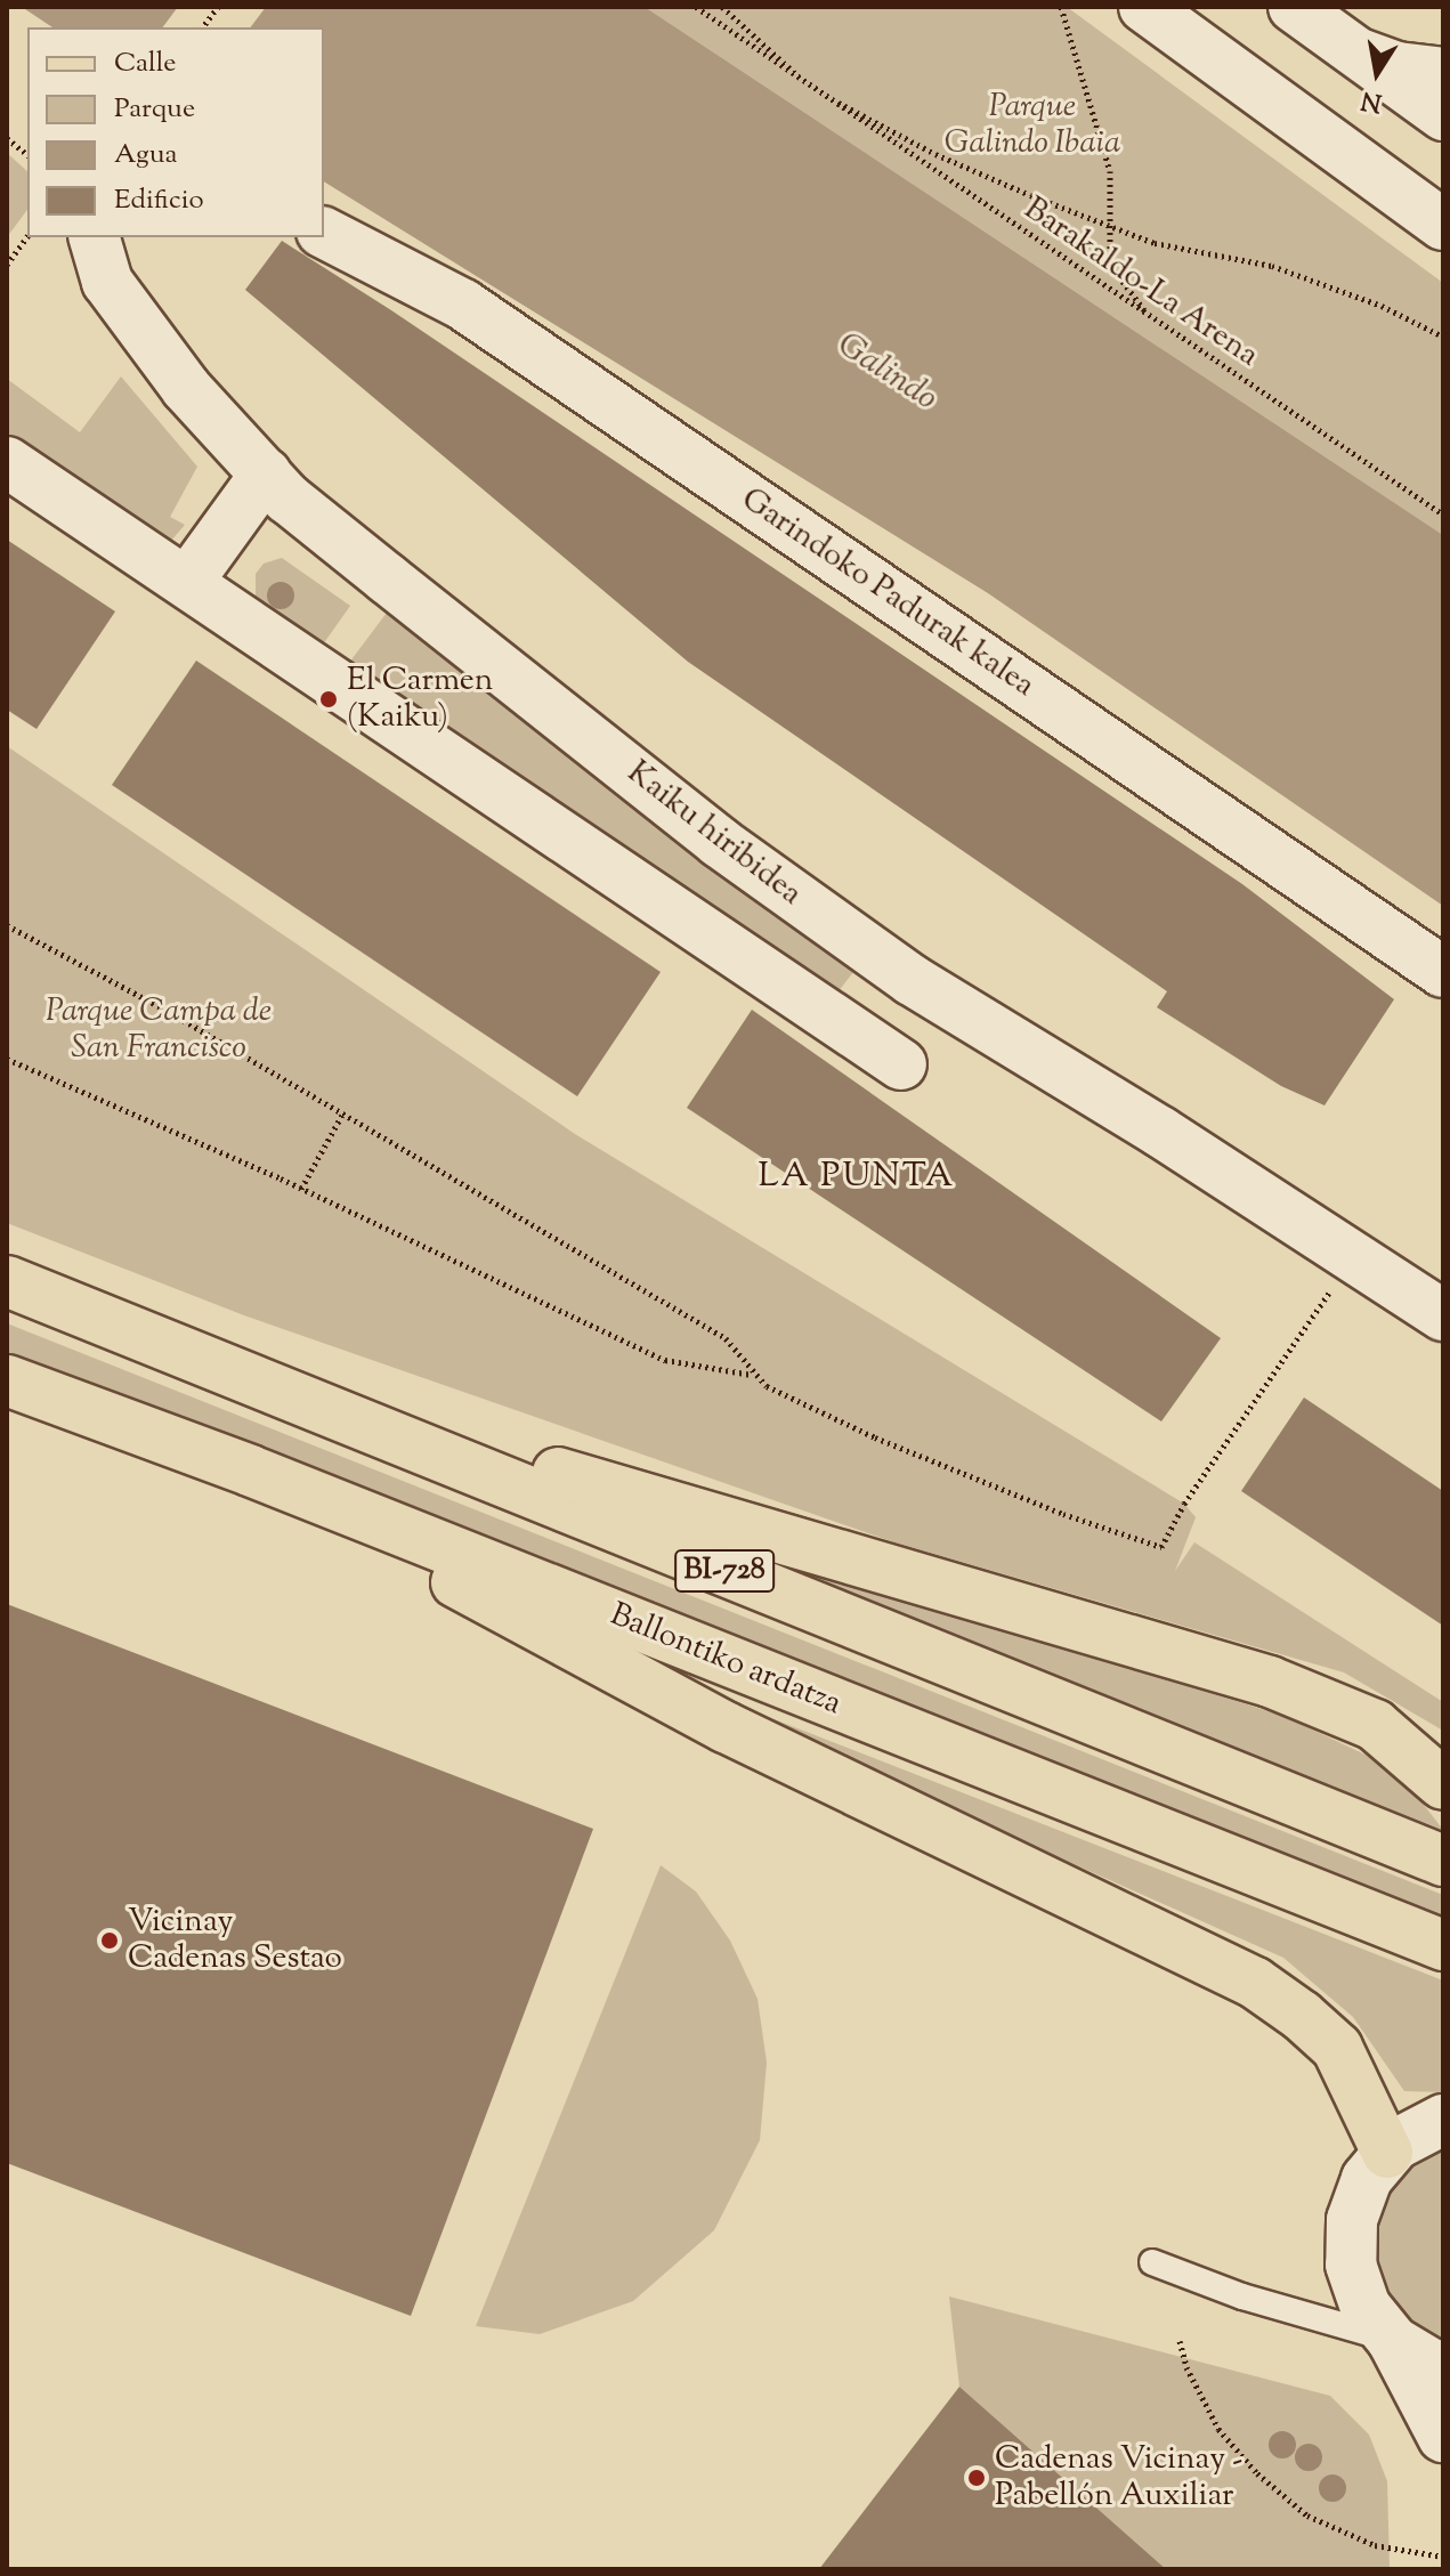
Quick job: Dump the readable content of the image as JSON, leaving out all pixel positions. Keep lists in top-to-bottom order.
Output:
{
  "streets": {
    "main road": ["BI-728", "Ballontiko ardatza"],
    "street": ["Garindoko Padurak kalea", "Kaiku hiribidea"],
    "path": ["Barakaldo-La Arena"]
  },
  "districts": ["LA PUNTA"],
  "water": ["Galindo"],
  "parks": ["Parque Galindo Ibaia", "Parque Campa de San Francisco"],
  "places": ["El Carmen (Kaiku)", "Vicinay Cadenas Sestao", "Cadenas Vicinay - Pabellón Auxiliar"],
  "legend": [
    "Calle",
    "Parque",
    "Agua",
    "Edificio"
  ],
  "north": "bottom"
}
